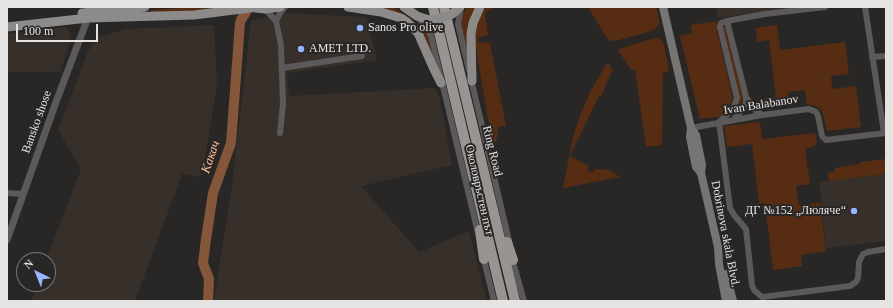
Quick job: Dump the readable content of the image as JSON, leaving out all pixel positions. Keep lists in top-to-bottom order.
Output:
{
  "streets": {
    "highway": ["Ring Road"],
    "main road": ["Dobrinova skala Blvd."],
    "street": ["Ivan Balabanov", "Bansko shose", "Околовръстен път"]
  },
  "crossings": [
    ["Ivan Balabanov", "Dobrinova skala Blvd."]
  ],
  "water": ["Какач"],
  "places": ["Sanos Pro olive", "AMET LTD.", "ДГ №152 „Люляче“"],
  "scale_bar": "100 m",
  "north": "top left"
}
